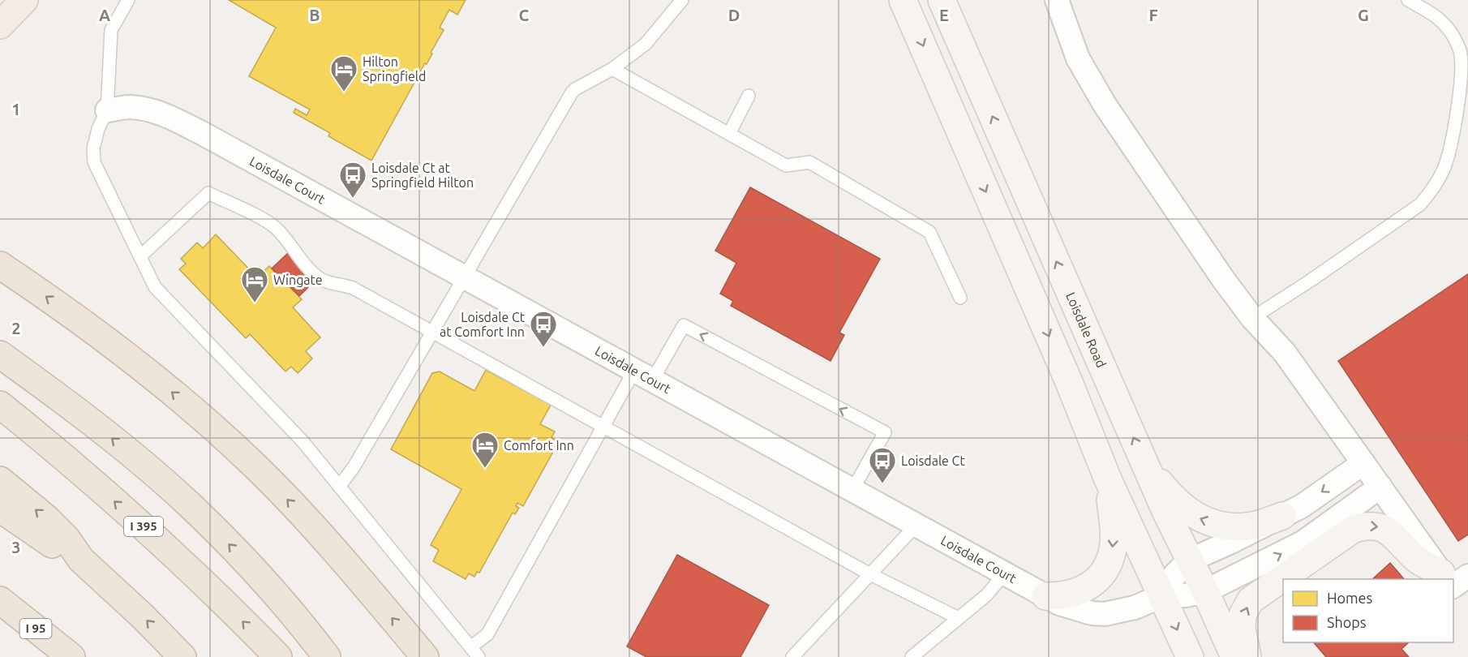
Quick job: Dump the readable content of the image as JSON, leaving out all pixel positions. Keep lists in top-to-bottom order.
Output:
{
  "streets": {
    "highway": ["I 395", "I 95"],
    "main road": ["Loisdale Road"],
    "street": ["Loisdale Court"]
  },
  "places": {
    "hotel": ["Hilton Springfield", "Wingate", "Comfort Inn"],
    "bus stop": ["Loisdale Ct at Springfield Hilton", "Loisdale Ct at Comfort Inn", "Loisdale Ct"]
  },
  "legend": ["Homes", "Shops"],
  "grid": {
    "columns": [
      "A",
      "B",
      "C",
      "D",
      "E",
      "F",
      "G"
    ],
    "rows": ["1", "2", "3"]
  }
}
